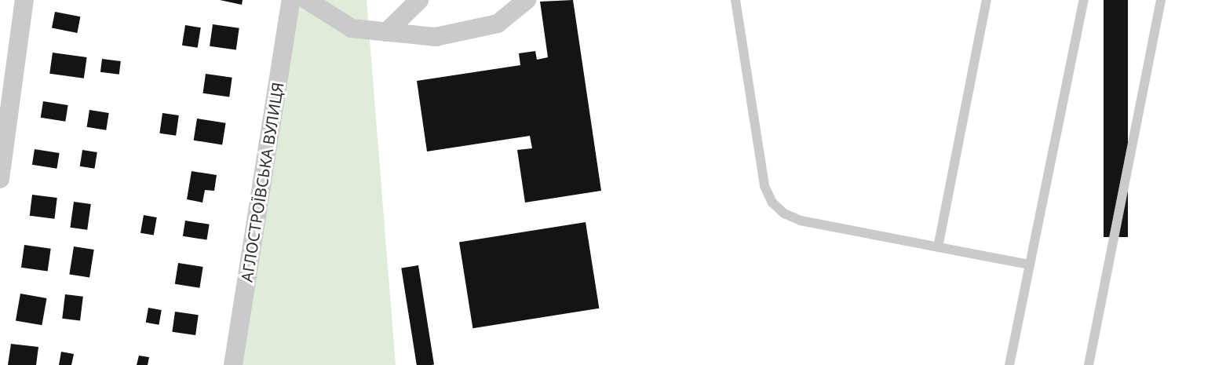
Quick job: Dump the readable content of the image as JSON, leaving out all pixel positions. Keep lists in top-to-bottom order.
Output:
{
  "streets": {
    "street": ["АГЛОСТРОЇВСЬКА ВУЛИЦЯ"]
  }
}
